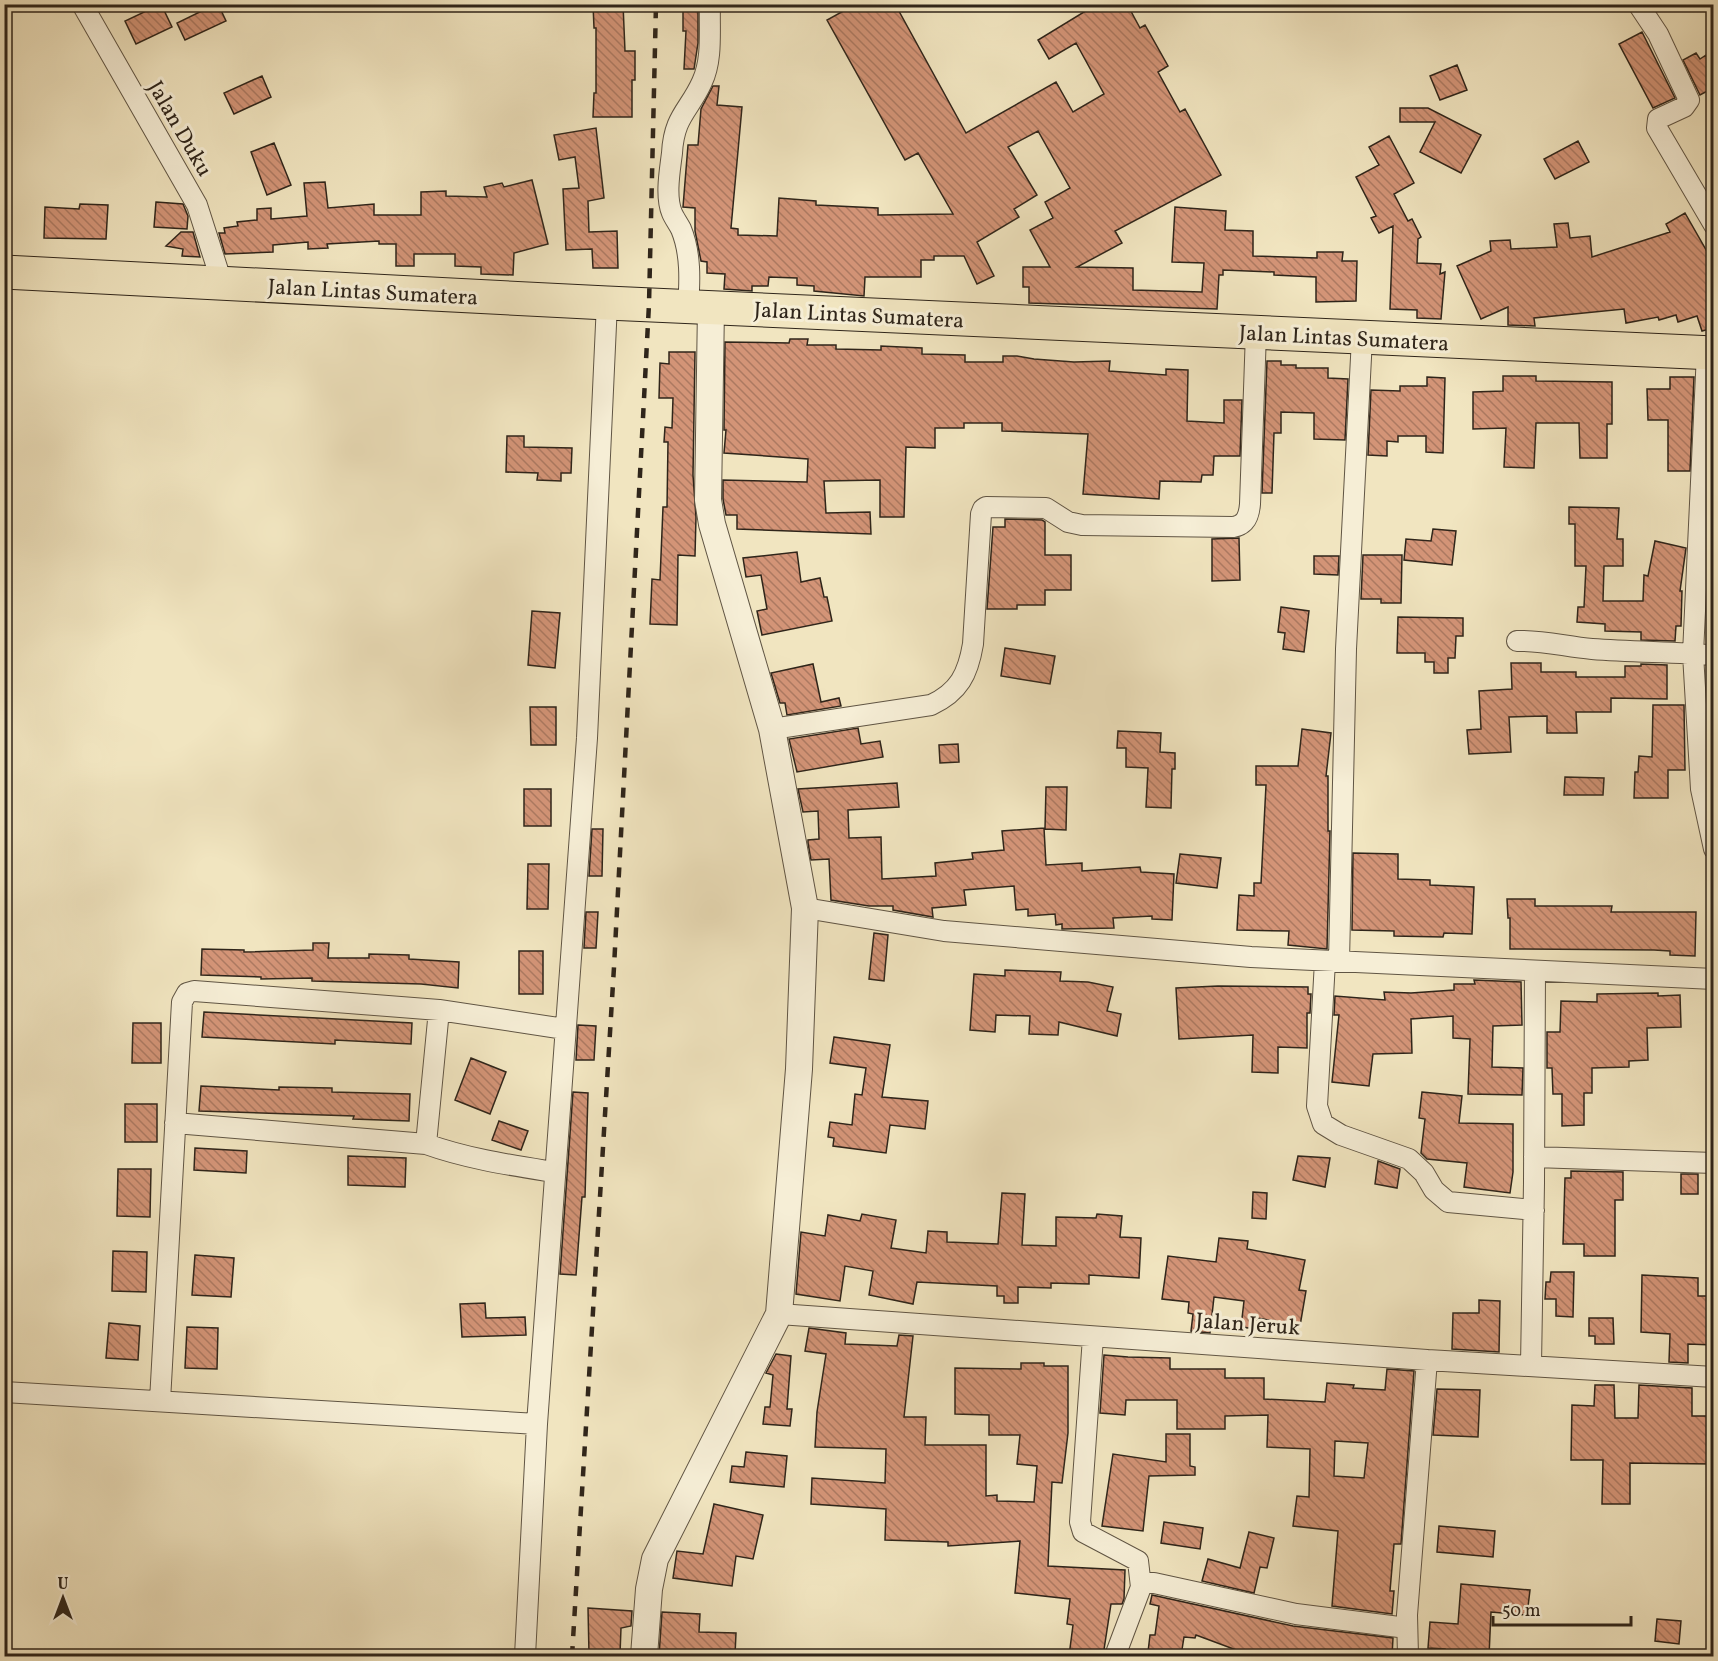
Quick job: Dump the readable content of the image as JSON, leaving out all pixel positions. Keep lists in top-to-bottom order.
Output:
{
  "streets": {
    "highway": ["Jalan Lintas Sumatera"],
    "street": ["Jalan Duku", "Jalan Jeruk"]
  },
  "crossings": [
    ["Jalan Duku", "Jalan Lintas Sumatera"]
  ],
  "scale_bar": "50 m",
  "north": "top"
}
